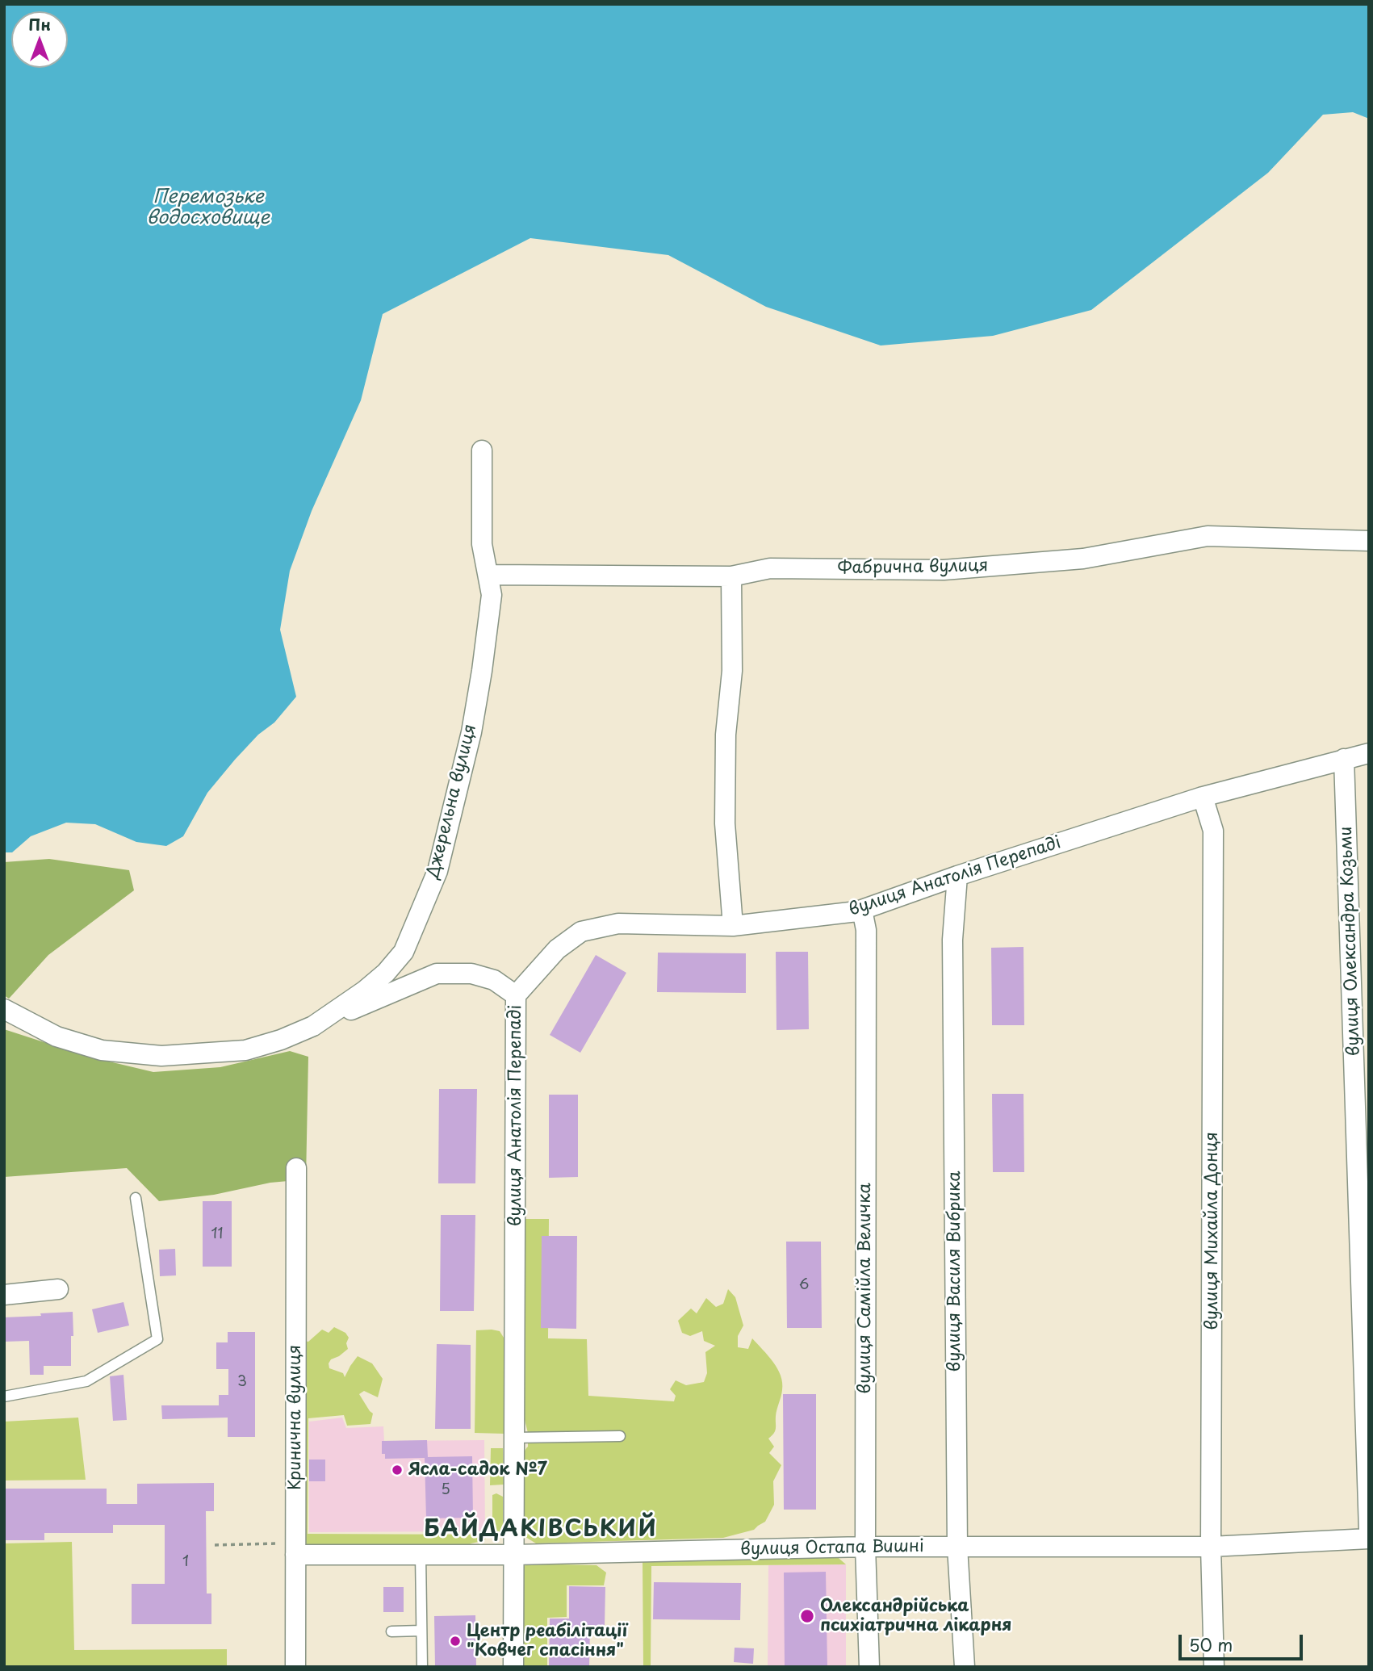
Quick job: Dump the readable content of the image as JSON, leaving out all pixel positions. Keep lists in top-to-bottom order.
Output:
{
  "streets": {
    "street": [
      "Фабрична вулиця",
      "Джерельна вулиця",
      "вулиця Анатолія Перепаді",
      "вулиця Олександра Козьми",
      "вулиця Михайла Донця",
      "вулиця Василя Вибрика",
      "вулиця Самійла Величка",
      "Кринична вулиця",
      "вулиця Остапа Вишні"
    ]
  },
  "crossings": [
    ["Фабрична вулиця", "Джерельна вулиця"],
    ["вулиця Анатолія Перепаді", "вулиця Олександра Козьми"],
    ["вулиця Анатолія Перепаді", "вулиця Михайла Донця"],
    ["вулиця Анатолія Перепаді", "вулиця Василя Вибрика"],
    ["вулиця Анатолія Перепаді", "вулиця Самійла Величка"],
    ["вулиця Анатолія Перепаді", "вулиця Остапа Вишні"],
    ["вулиця Михайла Донця", "вулиця Остапа Вишні"],
    ["вулиця Василя Вибрика", "вулиця Остапа Вишні"],
    ["вулиця Самійла Величка", "вулиця Остапа Вишні"],
    ["Кринична вулиця", "вулиця Остапа Вишні"]
  ],
  "districts": ["БАЙДАКІВСЬКИЙ"],
  "water": ["Перемозьке водосховище"],
  "places": ["Ясла-садок №7", "Олександрійська психіатрична лікарня", "Центр реабілітації \"Ковчег спасіння\""],
  "house_numbers": [
    "11",
    "6",
    "3",
    "5",
    "1"
  ],
  "scale_bar": "50 m",
  "north": "top"
}
